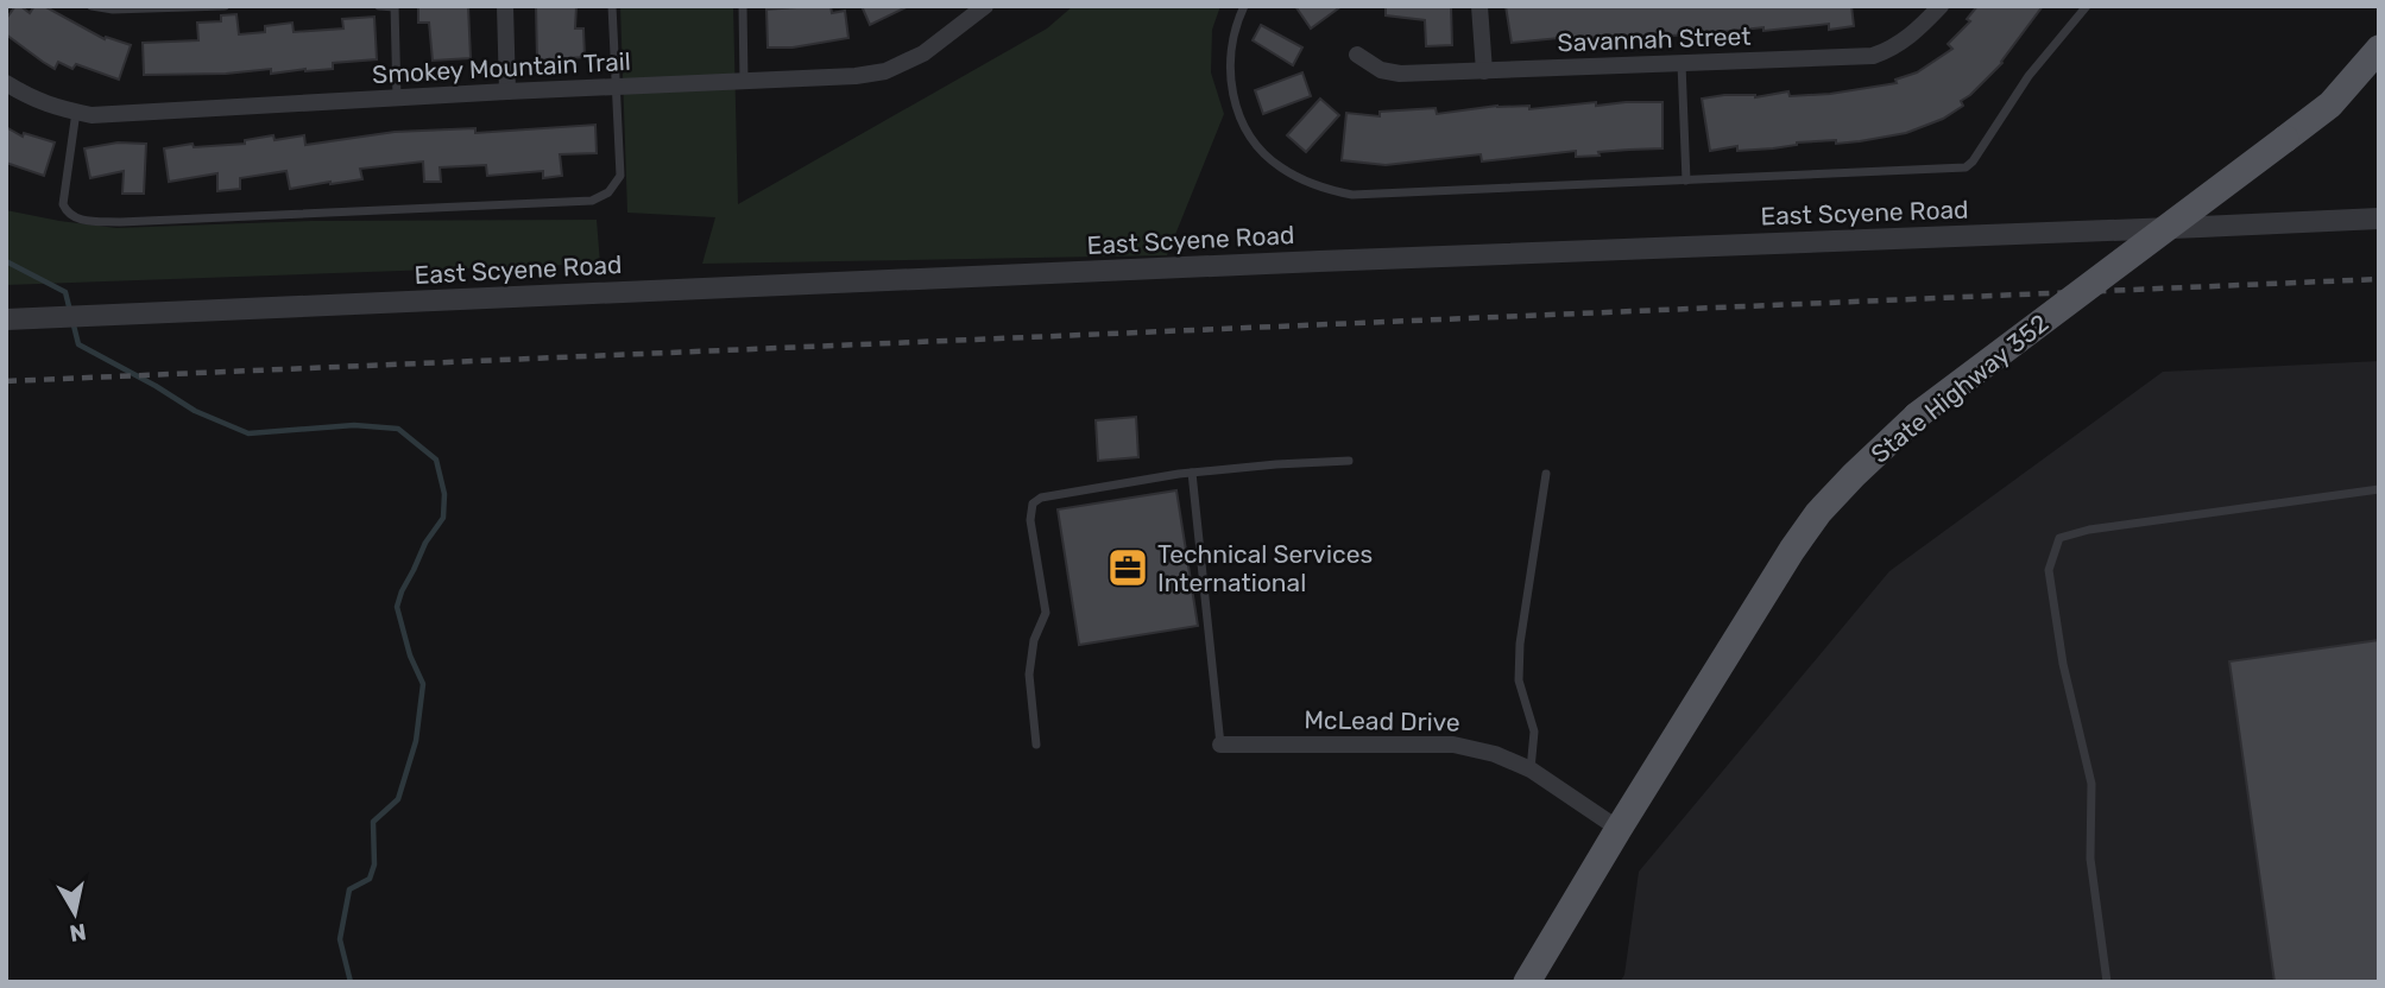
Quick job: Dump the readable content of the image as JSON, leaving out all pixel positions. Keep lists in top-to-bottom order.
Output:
{
  "streets": {
    "main road": ["State Highway 352"],
    "street": [
      "Savannah Street",
      "Smokey Mountain Trail",
      "East Scyene Road",
      "McLead Drive"
    ]
  },
  "crossings": [
    ["State Highway 352", "McLead Drive"]
  ],
  "places": {
    "office": ["Technical Services International"]
  },
  "north": "bottom"
}
